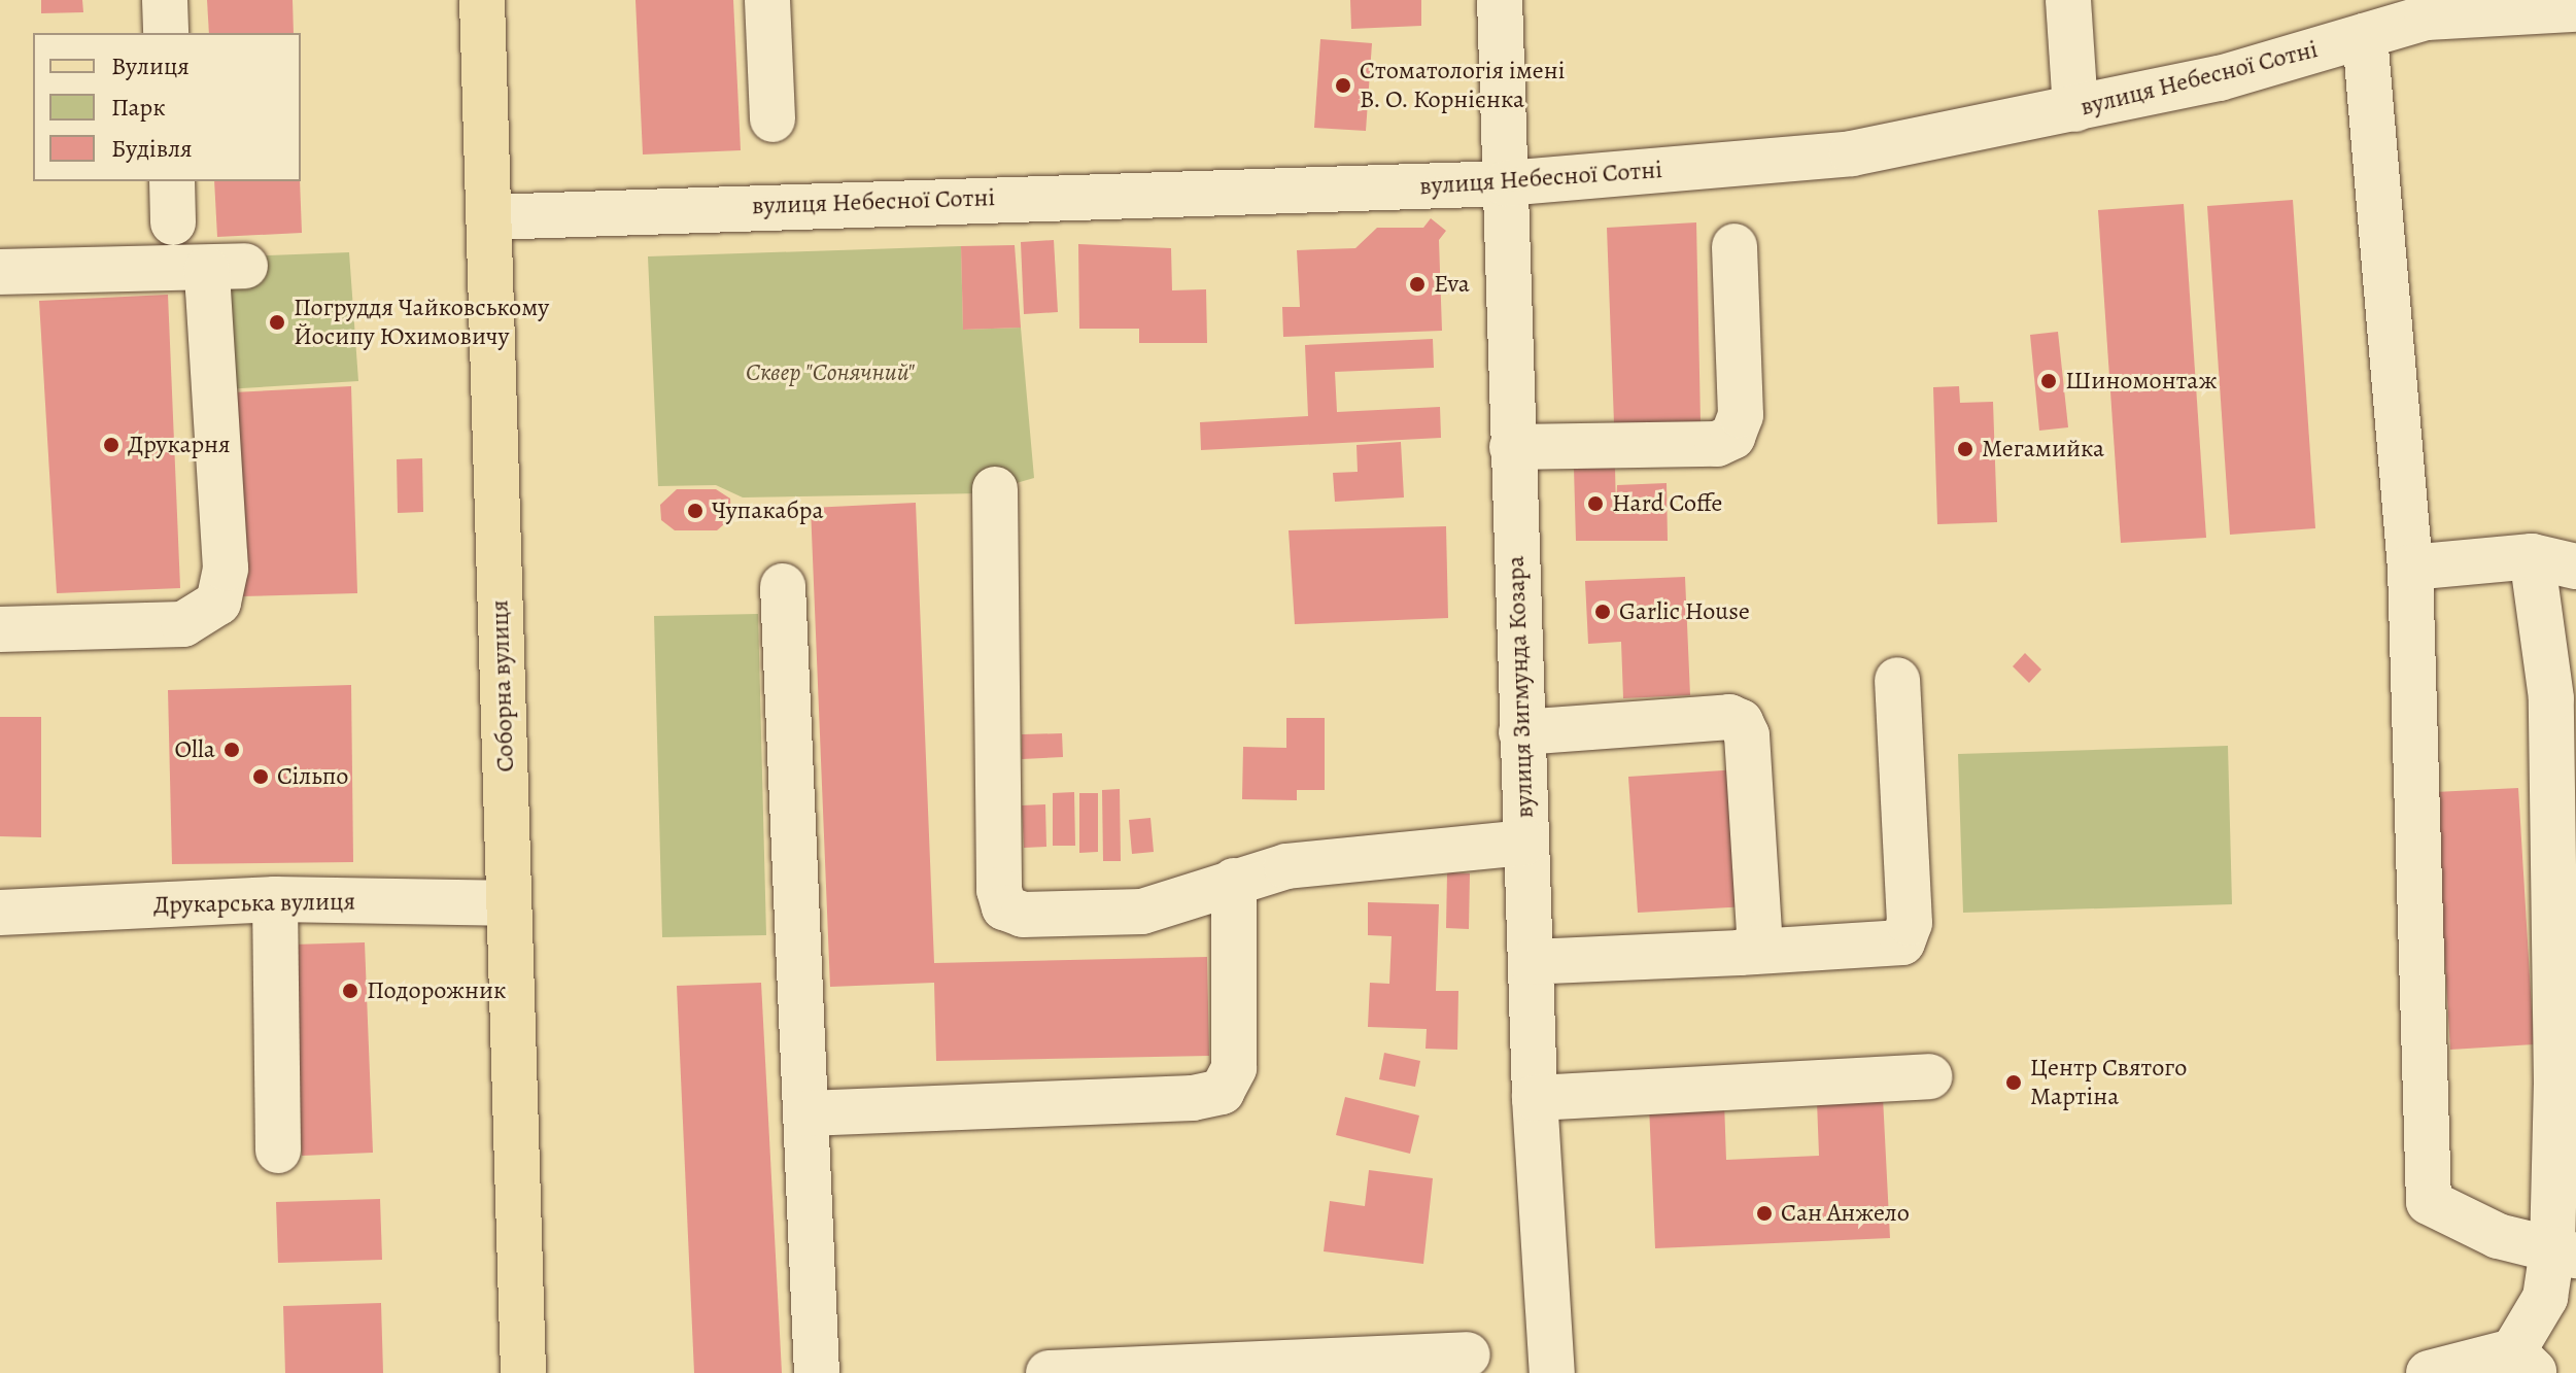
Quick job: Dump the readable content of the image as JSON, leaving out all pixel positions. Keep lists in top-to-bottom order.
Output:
{
  "streets": {
    "main road": ["Соборна вулиця"],
    "street": ["вулиця Небесної Сотні", "вулиця Зигмунда Козара", "Друкарська вулиця"]
  },
  "crossings": [
    ["вулиця Небесної Сотні", "Соборна вулиця"],
    ["вулиця Небесної Сотні", "вулиця Зигмунда Козара"],
    ["Соборна вулиця", "Друкарська вулиця"]
  ],
  "parks": ["Сквер \"Сонячний\""],
  "places": [
    "Стоматологія імені В. О. Корнієнка",
    "Eva",
    "Погруддя Чайковському Йосипу Юхимовичу",
    "Шиномонтаж",
    "Друкарня",
    "Мегамийка",
    "Hard Coffe",
    "Чупакабра",
    "Garlic House",
    "Olla",
    "Сільпо",
    "Подорожник",
    "Центр Святого Мартіна",
    "Сан Анжело"
  ],
  "legend": ["Вулиця", "Парк", "Будівля"]
}
